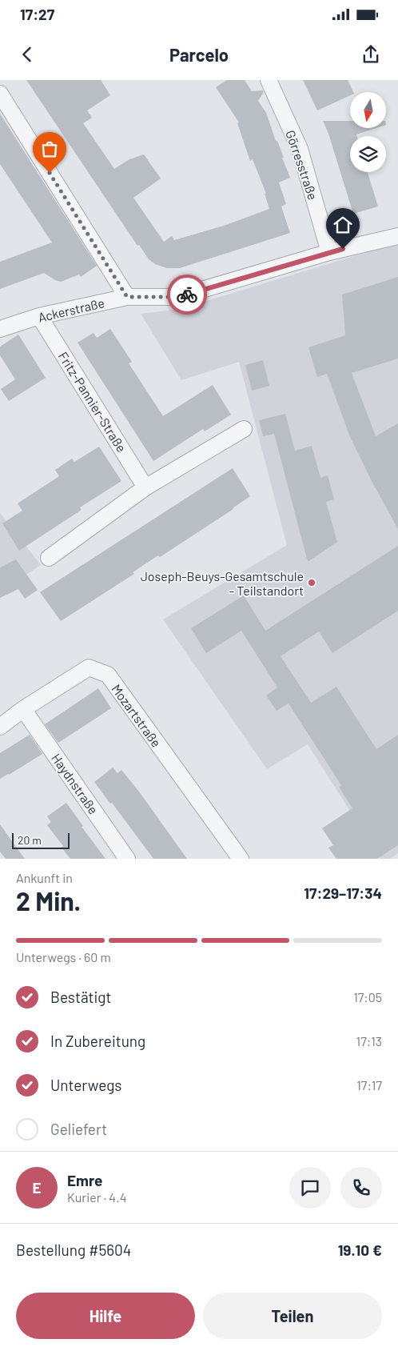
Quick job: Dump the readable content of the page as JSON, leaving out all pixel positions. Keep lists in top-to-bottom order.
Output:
{
  "streets": {
    "street": [
      "Görresstraße",
      "Ackerstraße",
      "Fritz-Pannier-Straße",
      "Mozartstraße",
      "Haydnstraße"
    ]
  },
  "crossings": [
    ["Görresstraße", "Ackerstraße"],
    ["Ackerstraße", "Fritz-Pannier-Straße"],
    ["Mozartstraße", "Haydnstraße"]
  ],
  "places": ["Joseph-Beuys-Gesamtschule - Teilstandort"],
  "scale_bar": "20 m",
  "north": "bottom",
  "page": {
    "status": "17:27",
    "header": "Parcelo",
    "scale": "20 m",
    "heading": ["2 Min.", "Ankunft in", "17:29–17:34"],
    "panel": [
      "Emre",
      "Kurier · 4.4",
      "Bestellung #5604",
      "19.10 €"
    ],
    "bar": "Unterwegs · 60 m",
    "list": [
      ["Bestätigt", "17:05"],
      ["In Zubereitung", "17:13"],
      ["Unterwegs", "17:17"],
      "Geliefert"
    ],
    "round": "E",
    "buttons": ["Hilfe", "Teilen"]
  }
}
